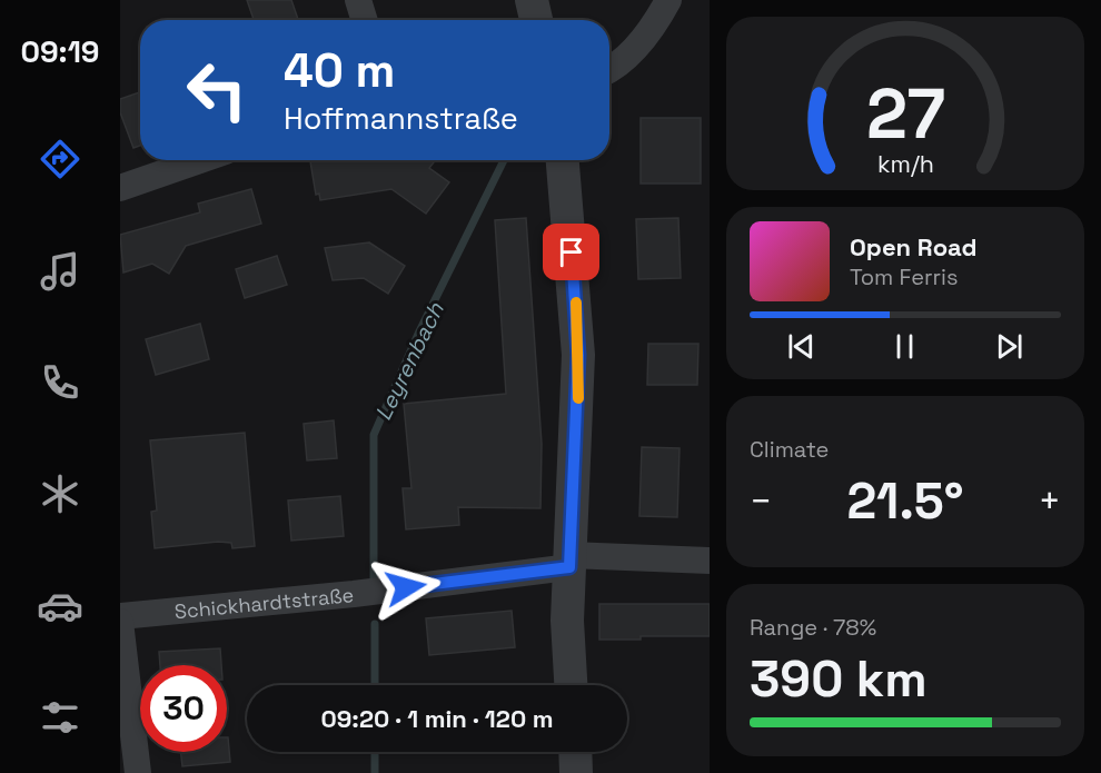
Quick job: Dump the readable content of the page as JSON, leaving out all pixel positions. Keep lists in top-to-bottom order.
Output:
{
  "streets": {
    "street": ["Schickhardtstraße"]
  },
  "water": ["Leyrenbach"],
  "page": {
    "tabs": "09:19",
    "turn": ["40 m", "Hoffmannstraße"],
    "song": ["Open Road", "Tom Ferris"],
    "tile": [
      "Climate",
      ["Range · 78%", "390 km"]
    ],
    "heat": ["−", "21.5°", "+"],
    "limit": "30",
    "trip": "09:20 · 1 min · 120 m",
    "gauge": ["27", "km/h"]
  }
}
